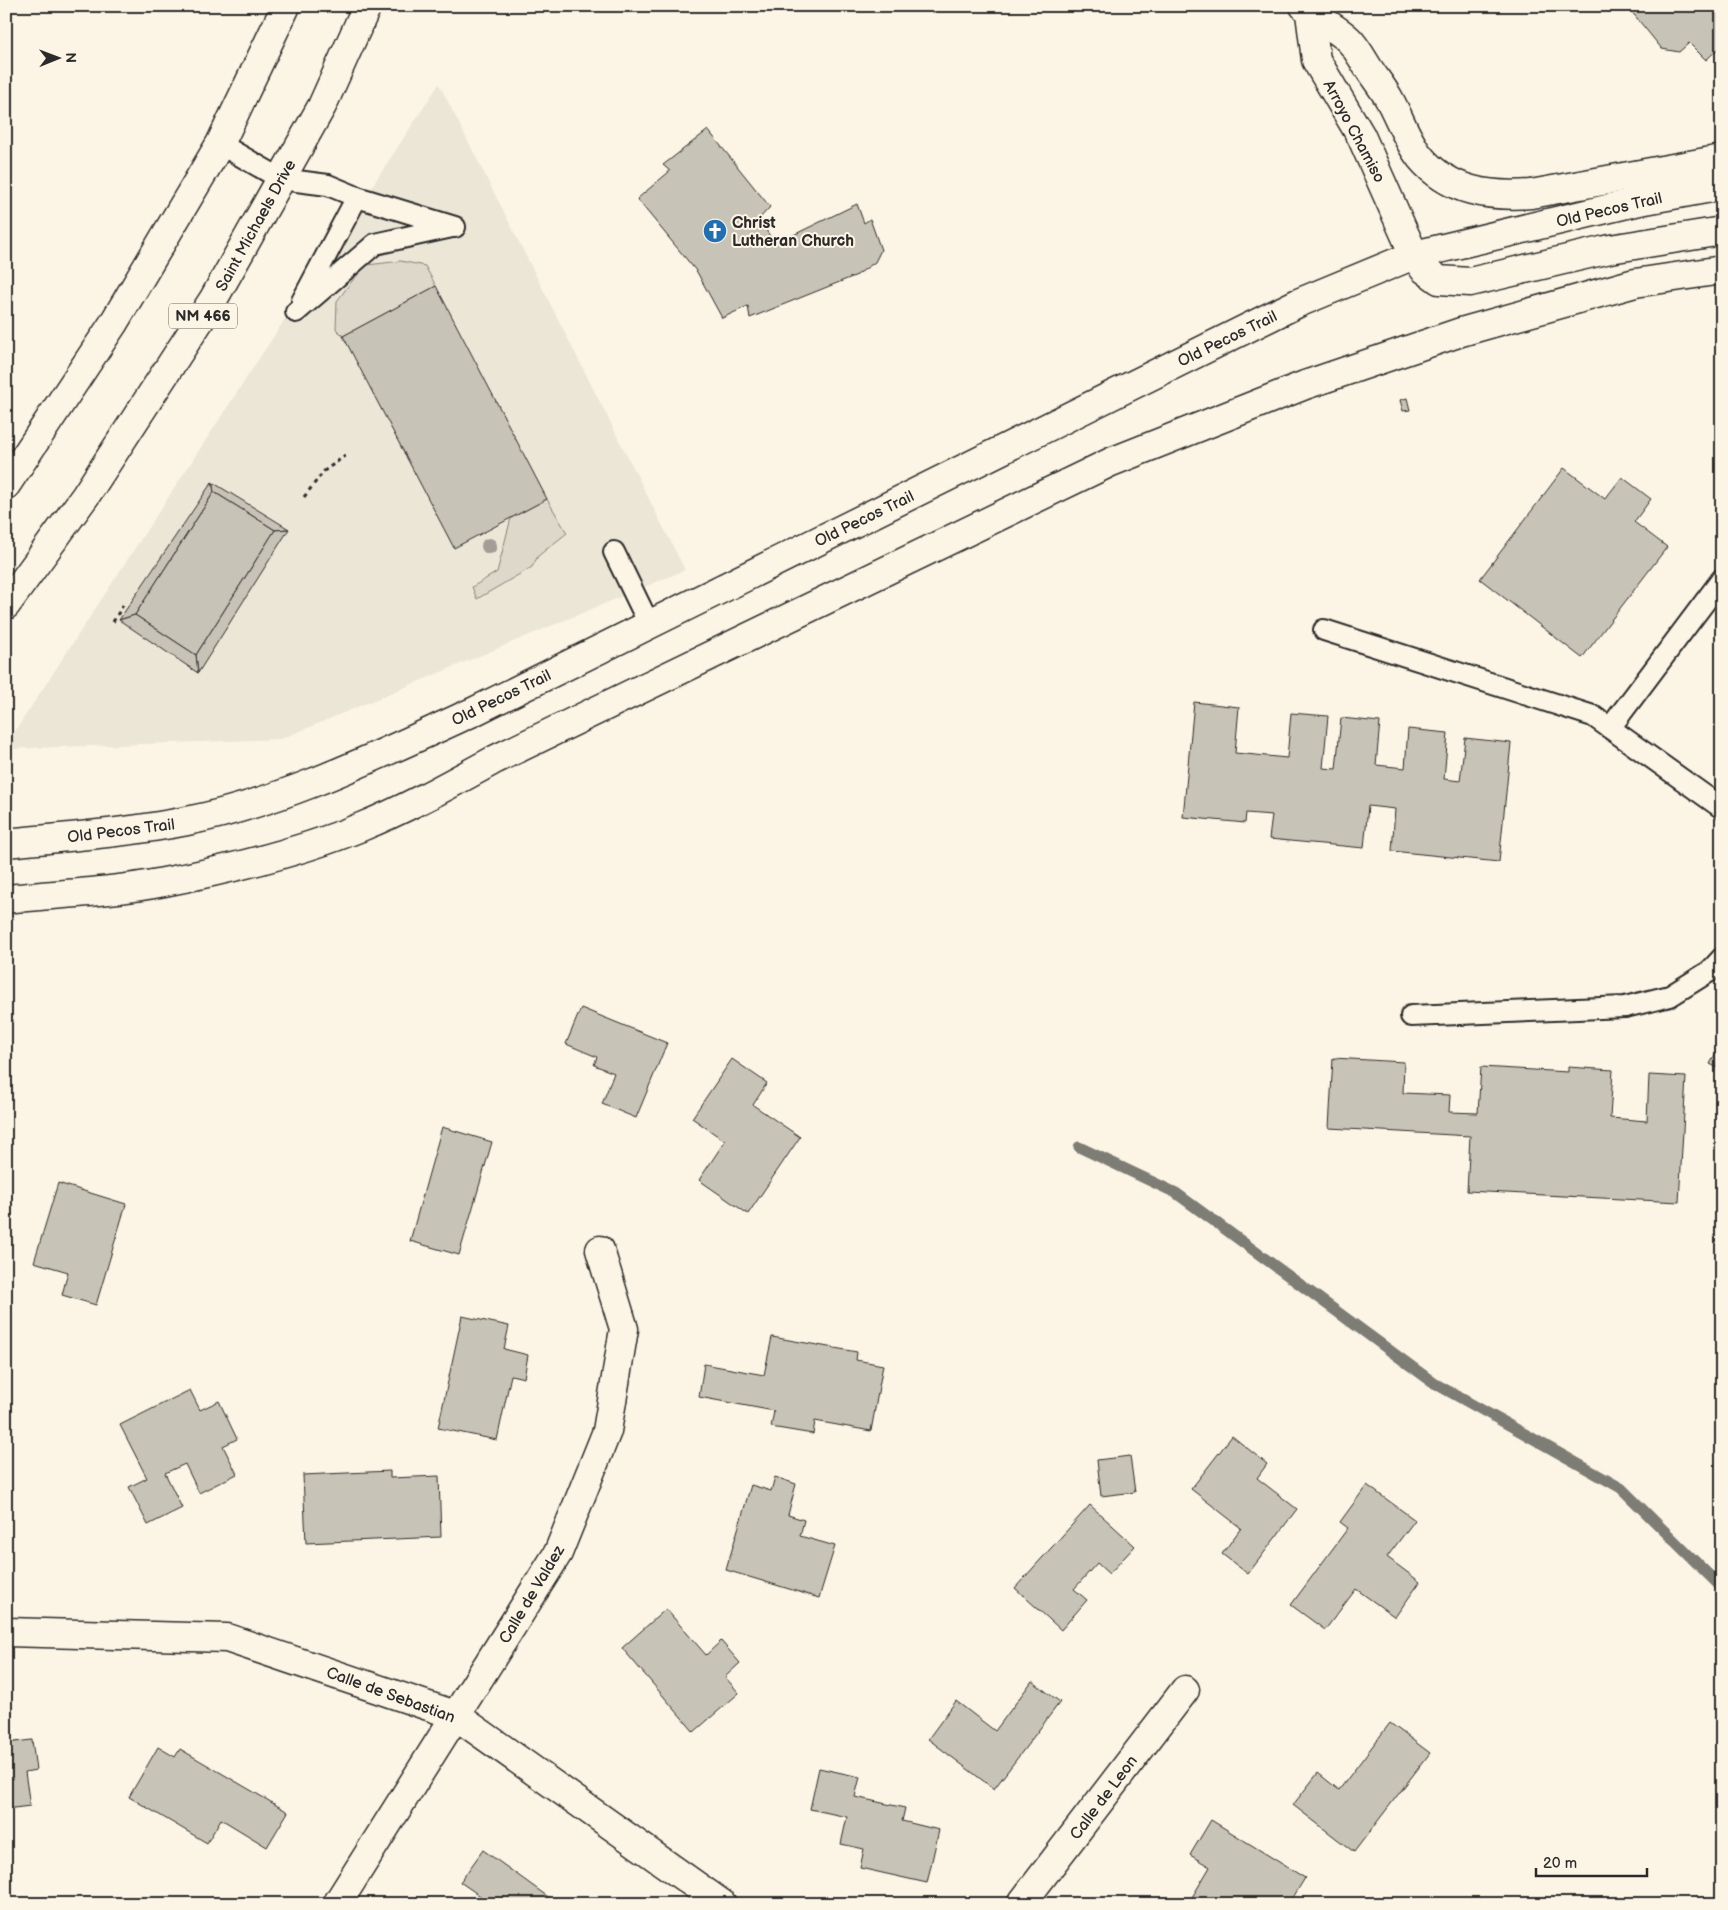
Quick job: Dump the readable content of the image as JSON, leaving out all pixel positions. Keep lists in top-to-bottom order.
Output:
{
  "streets": {
    "main road": [
      "Arroyo Chamiso",
      "Old Pecos Trail",
      "Saint Michaels Drive",
      "NM 466",
      "Calle de Valdez",
      "Calle de Sebastian",
      "Calle de Leon"
    ]
  },
  "crossings": [
    ["Arroyo Chamiso", "Old Pecos Trail"],
    ["Calle de Valdez", "Calle de Sebastian"]
  ],
  "places": {
    "church": ["Christ Lutheran Church"]
  },
  "scale_bar": "20 m",
  "north": "right"
}
